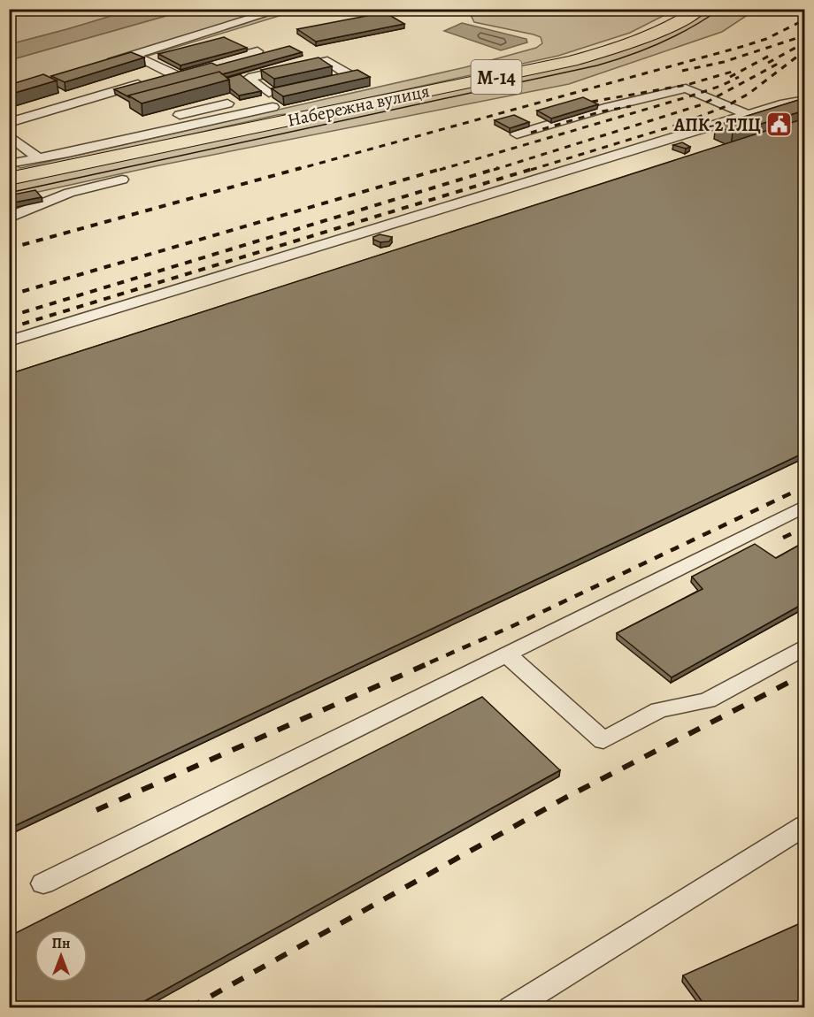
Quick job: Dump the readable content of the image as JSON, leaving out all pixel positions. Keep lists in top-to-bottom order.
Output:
{
  "streets": {
    "highway": ["М-14", "Набережна вулиця"]
  },
  "places": {
    "public building": ["АПК-2 ТЛЦ"]
  },
  "north": "top"
}
